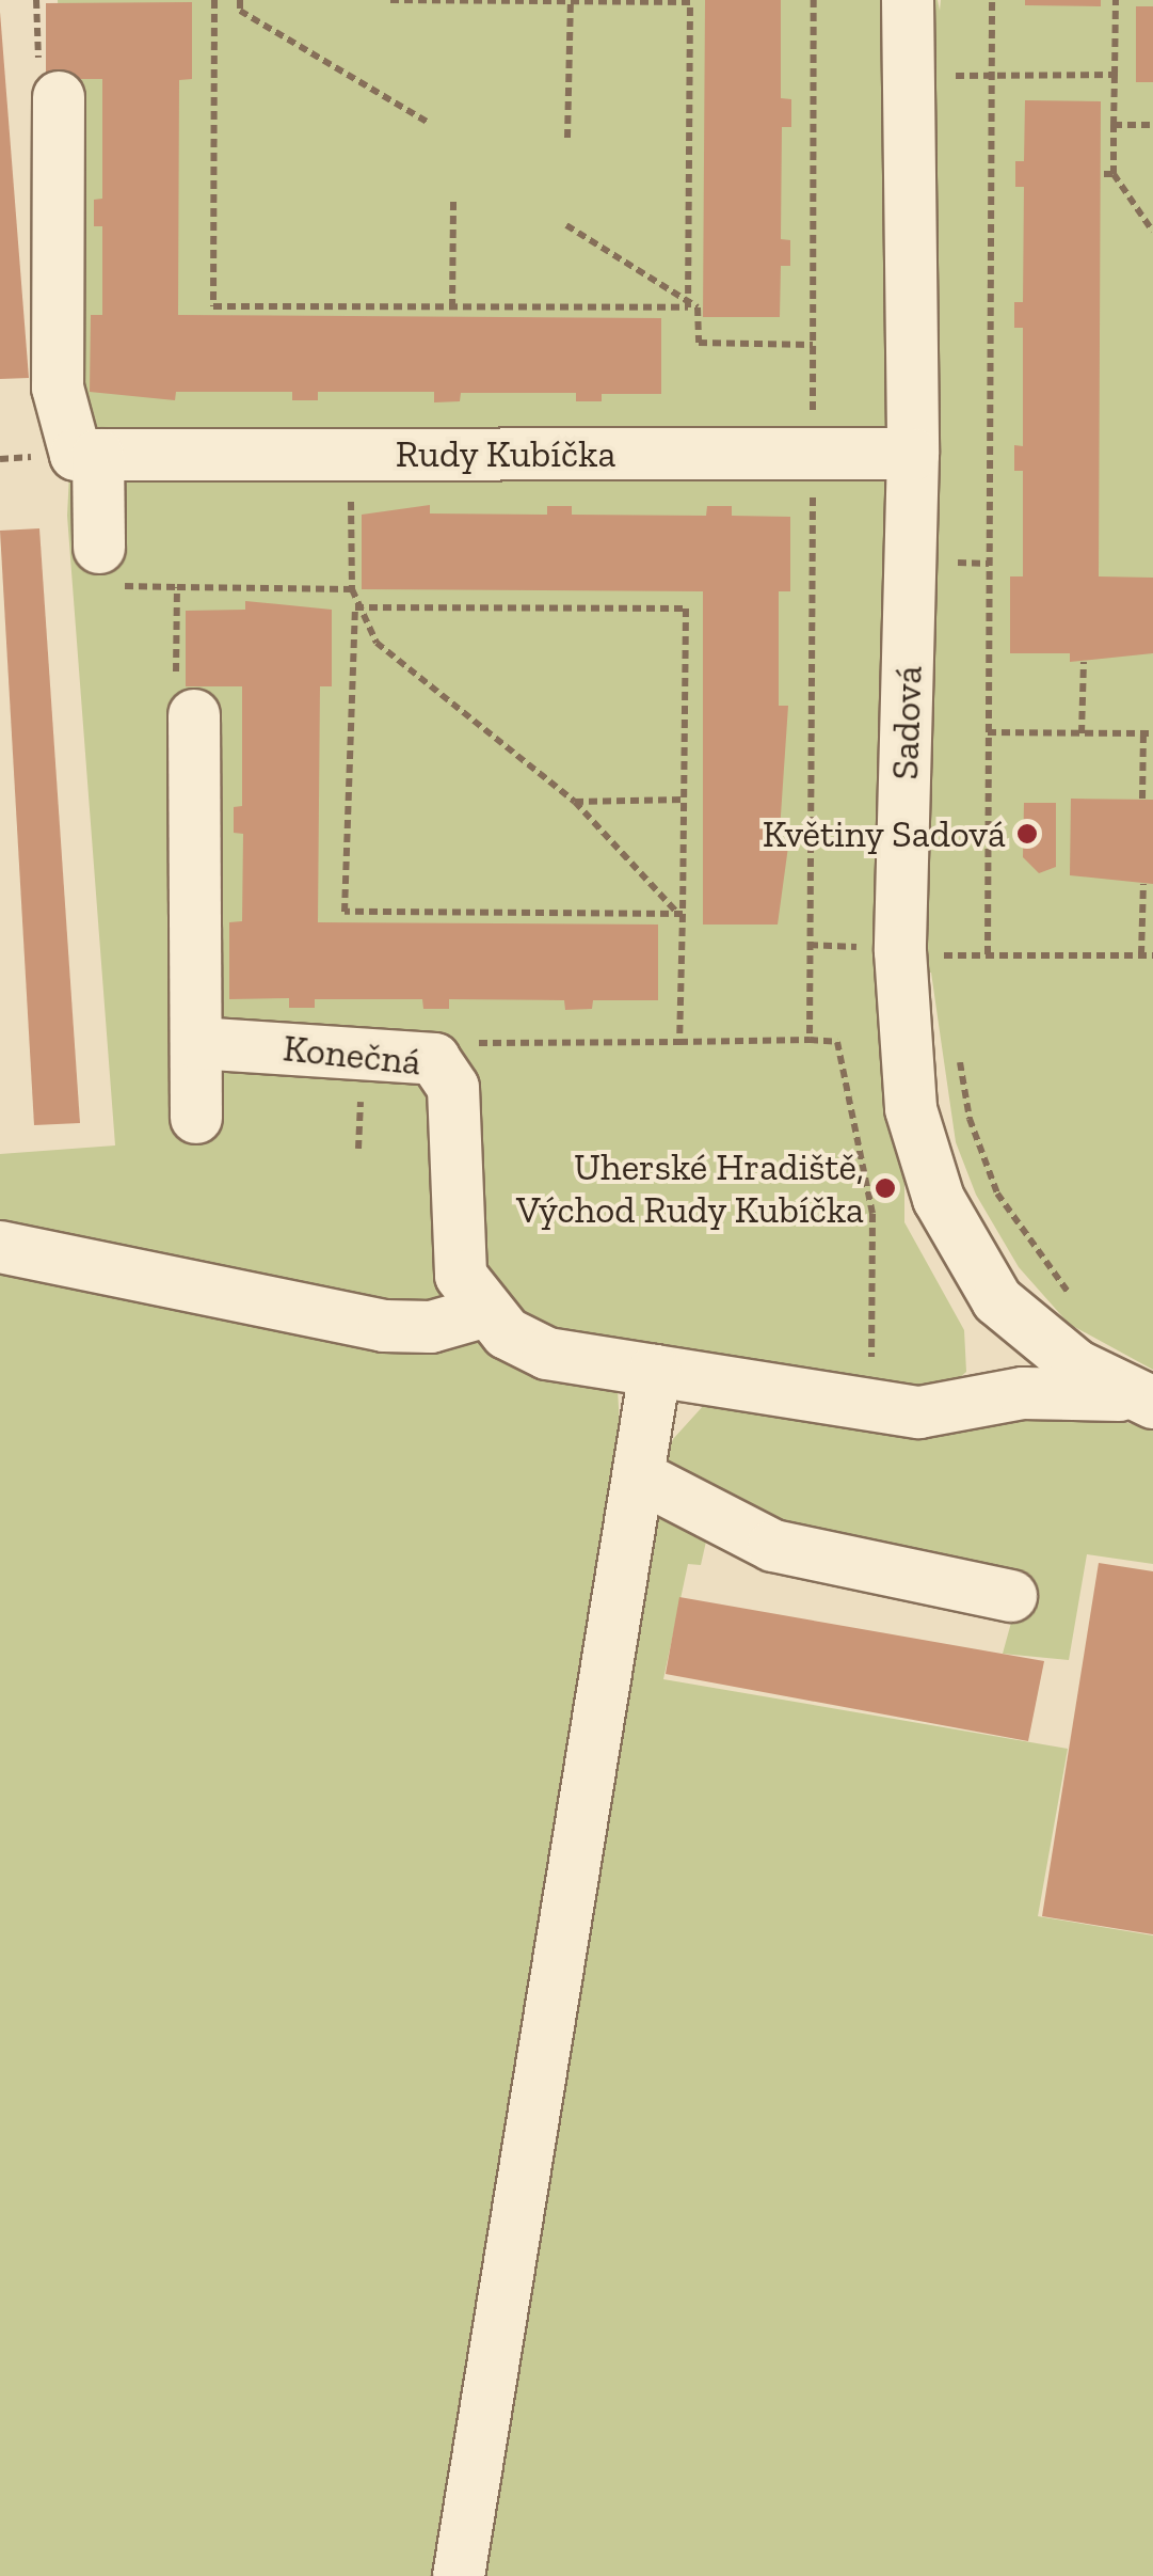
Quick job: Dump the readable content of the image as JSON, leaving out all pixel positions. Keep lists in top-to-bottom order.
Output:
{
  "streets": {
    "street": ["Rudy Kubíčka", "Sadová", "Konečná"]
  },
  "crossings": [
    ["Rudy Kubíčka", "Sadová"],
    ["Sadová", "Konečná"]
  ],
  "places": ["Květiny Sadová", "Uherské Hradiště, Východ Rudy Kubíčka"]
}
